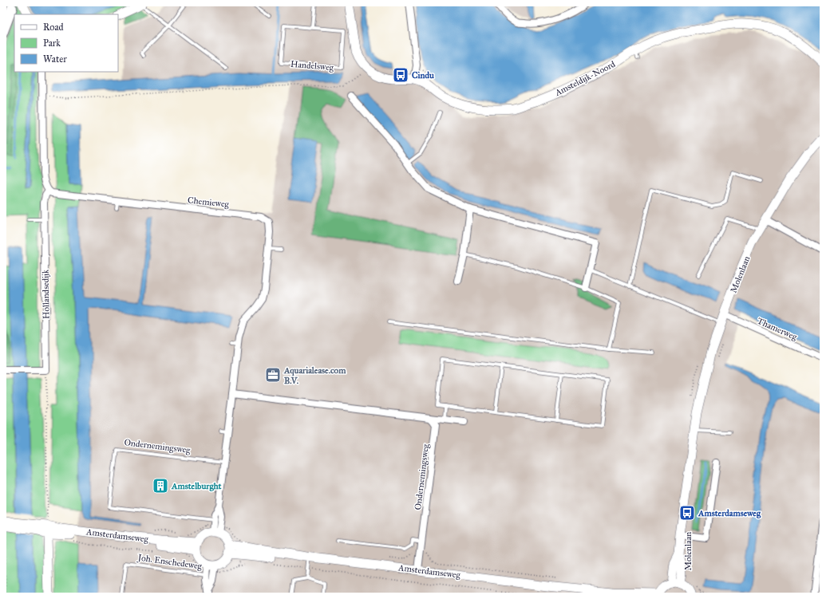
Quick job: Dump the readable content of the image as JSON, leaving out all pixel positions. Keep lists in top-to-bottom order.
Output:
{
  "streets": {
    "street": [
      "Amsteldijk-Noord",
      "Chemieweg",
      "Molenlaan",
      "Hollandsedijk",
      "Thamerweg",
      "Ondernemingsweg",
      "Amsterdamseweg"
    ],
    "lane": ["Handelsweg", "Joh. Enschedeweg"]
  },
  "crossings": [
    ["Chemieweg", "Hollandsedijk"],
    ["Molenlaan", "Thamerweg"],
    ["Ondernemingsweg", "Amsterdamseweg"],
    ["Ondernemingsweg", "Joh. Enschedeweg"],
    ["Amsterdamseweg", "Joh. Enschedeweg"]
  ],
  "places": {
    "bus stop": ["Cindu", "Amsterdamseweg"],
    "office": ["Aquarialease.com B.V."],
    "building": ["Amstelburght"]
  },
  "legend": ["Road", "Park", "Water"]
}
